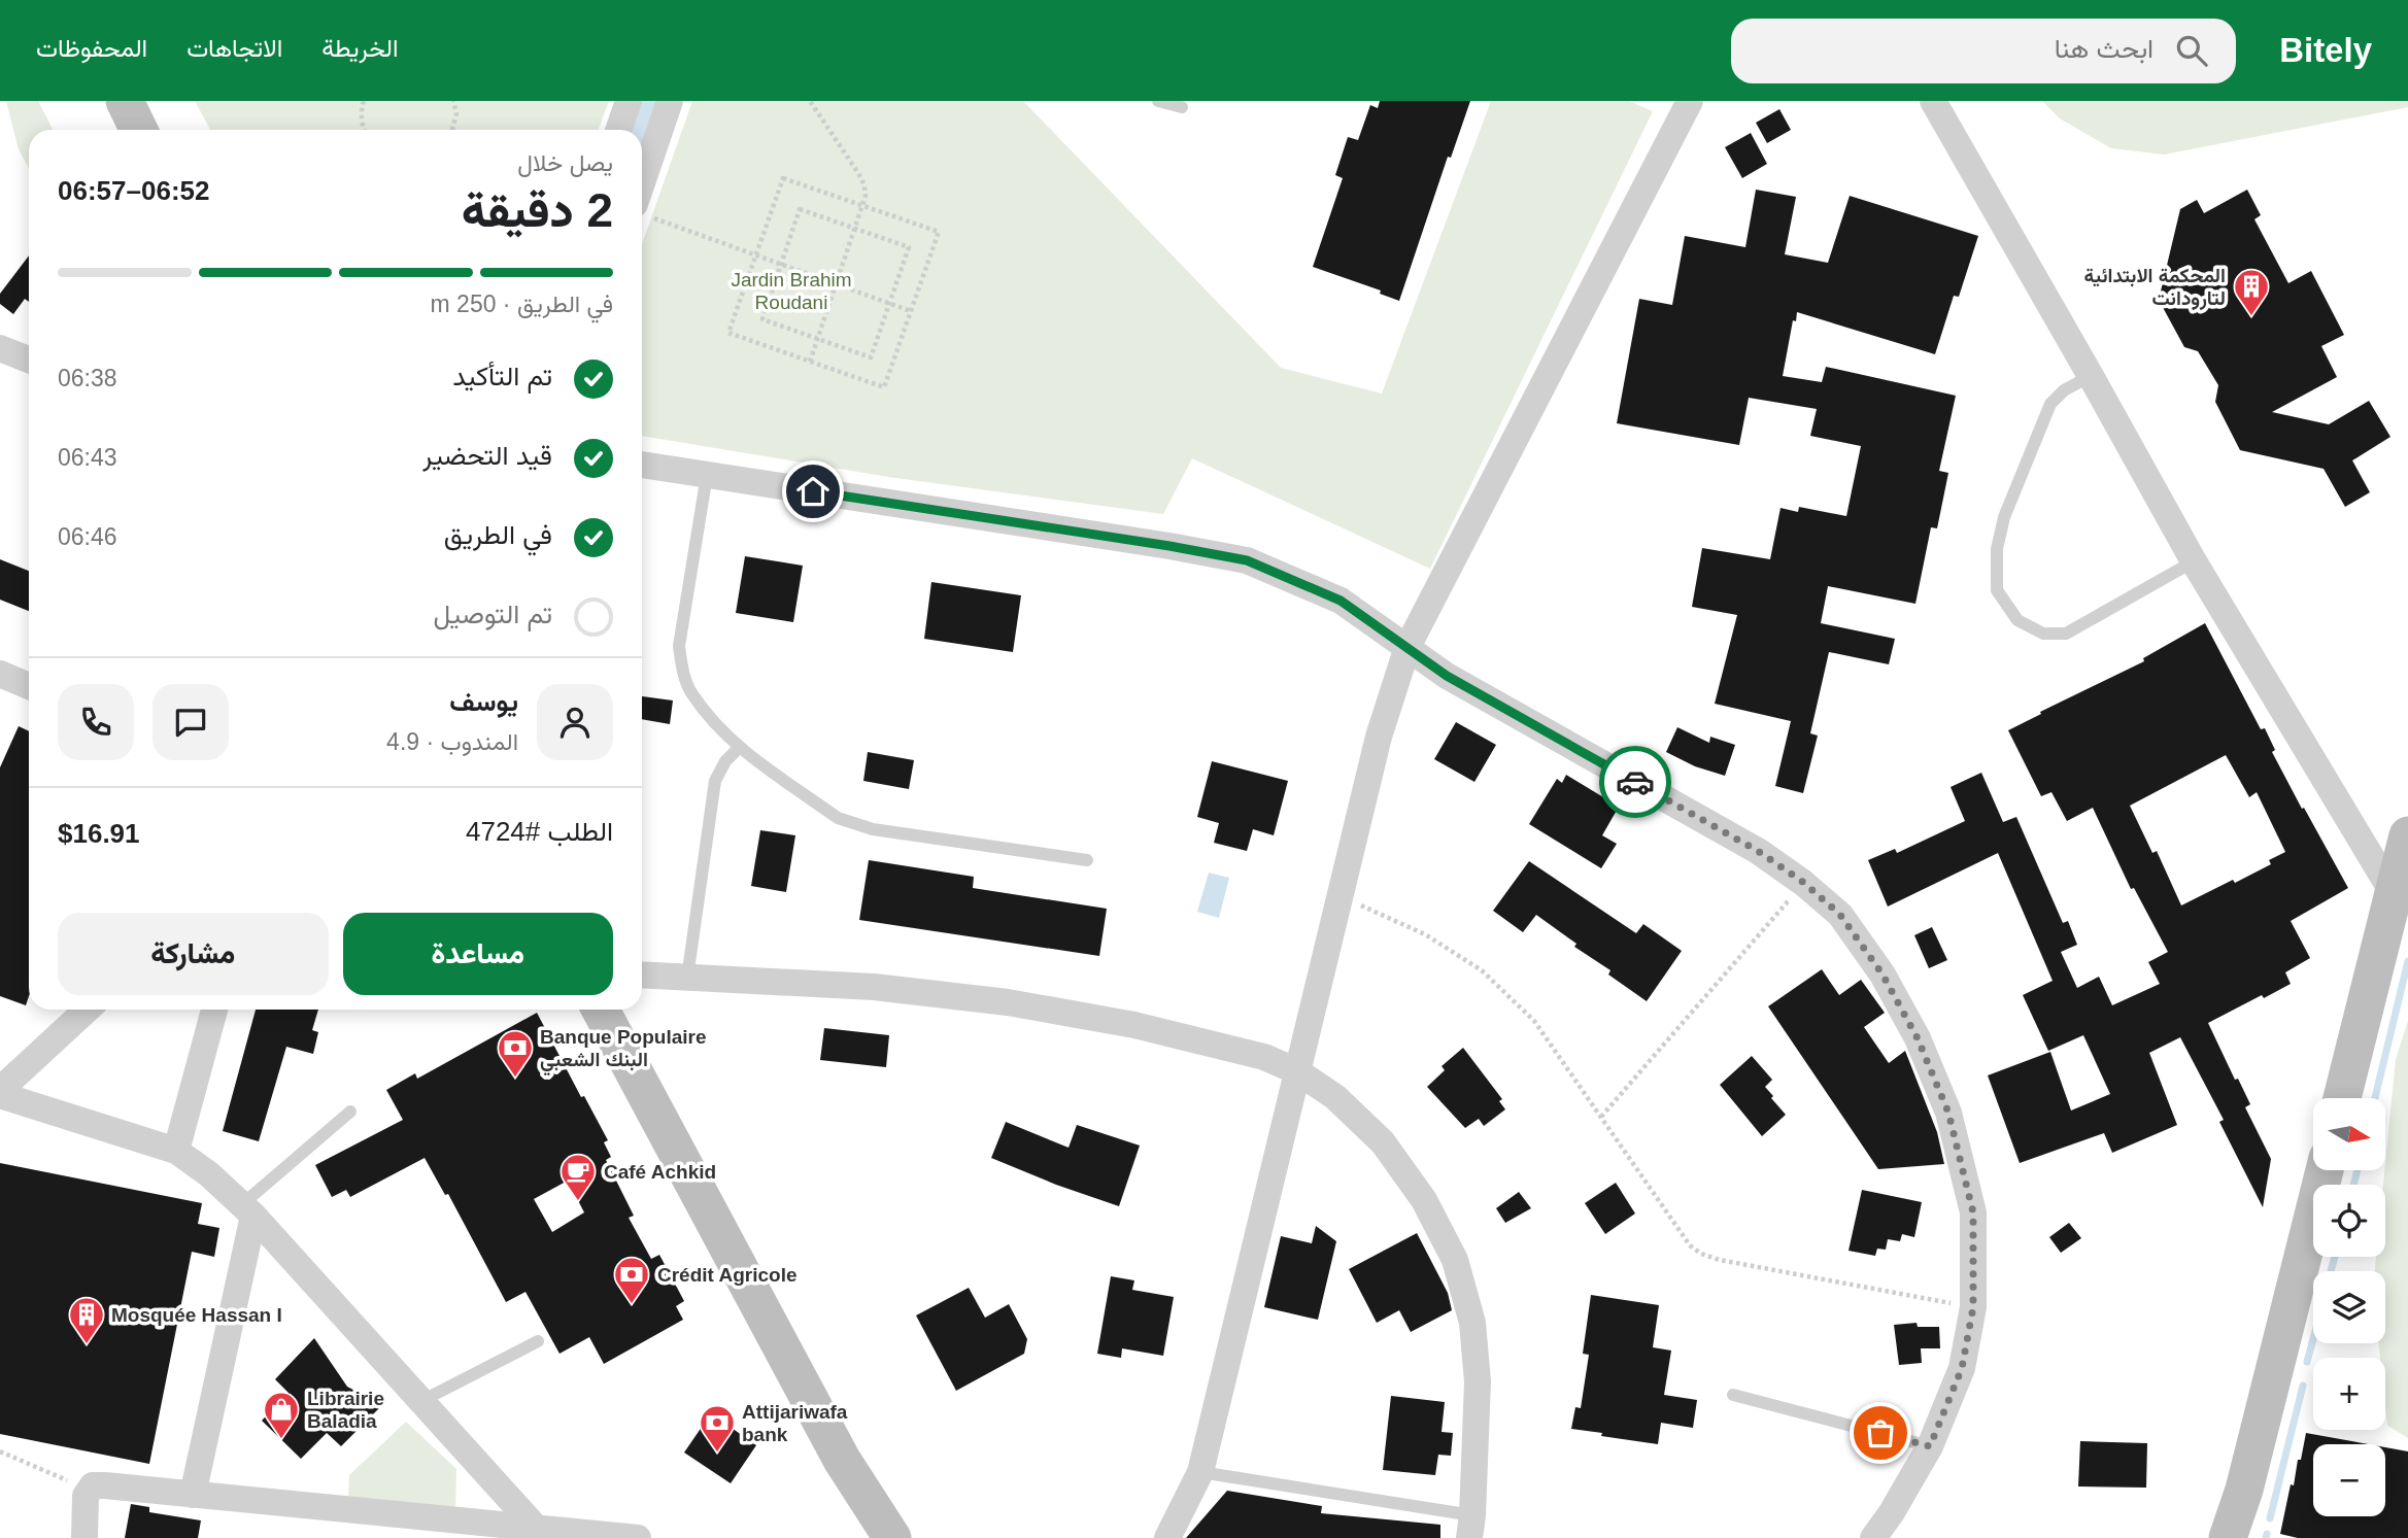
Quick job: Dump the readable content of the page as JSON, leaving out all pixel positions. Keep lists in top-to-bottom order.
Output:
{
  "parks": ["Jardin Brahim Roudani"],
  "places": {
    "building": ["المحكمة الابتدائية لتارودانت", "Mosquée Hassan I"],
    "bank": ["Banque Populaire البنك الشعبي", "Crédit Agricole", "Attijariwafa bank"],
    "cafe": ["Café Achkid"],
    "shop": ["Librairie Baladia"]
  },
  "north": "right",
  "page": {
    "header": "Bitely",
    "search": "ابحث هنا",
    "nav": ["الخريطة", "الاتجاهات", "المحفوظات"],
    "heading": ["2 دقيقة", "يصل خلال", "06:52–06:57"],
    "panel": [
      "يوسف",
      "المندوب · 4.9",
      "الطلب #4724",
      "$16.91"
    ],
    "bar": "في الطريق · 250 m",
    "list": [
      ["تم التأكيد", "06:38"],
      ["قيد التحضير", "06:43"],
      ["في الطريق", "06:46"],
      "تم التوصيل"
    ],
    "buttons": ["مساعدة", "مشاركة"],
    "map_buttons": ["+", "−"]
  }
}
